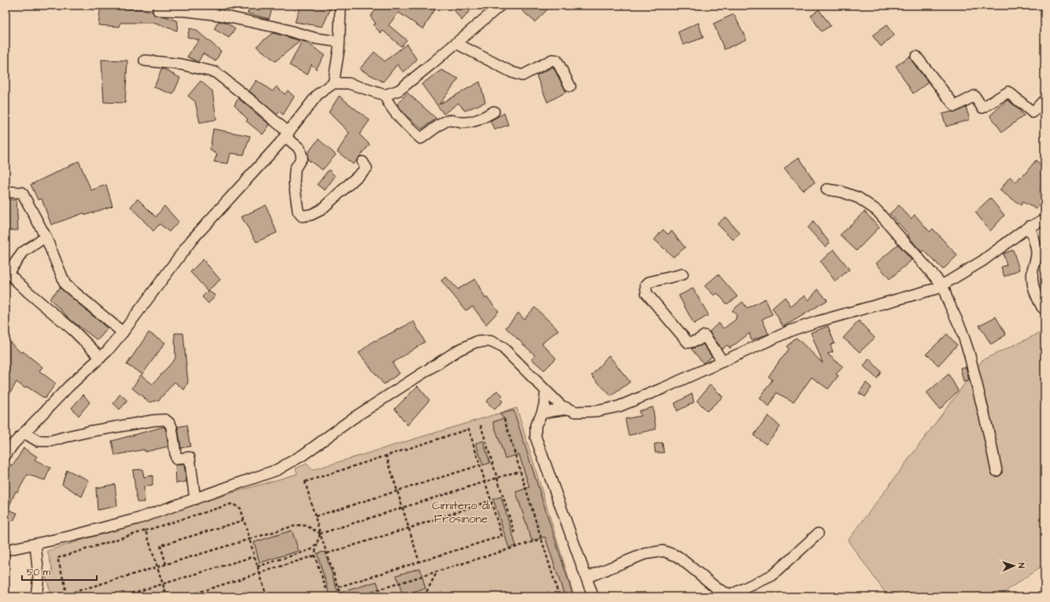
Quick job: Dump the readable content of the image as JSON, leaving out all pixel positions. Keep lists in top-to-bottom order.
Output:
{
  "parks": ["Cimitero di Frosinone"],
  "scale_bar": "50 m",
  "north": "right"
}
